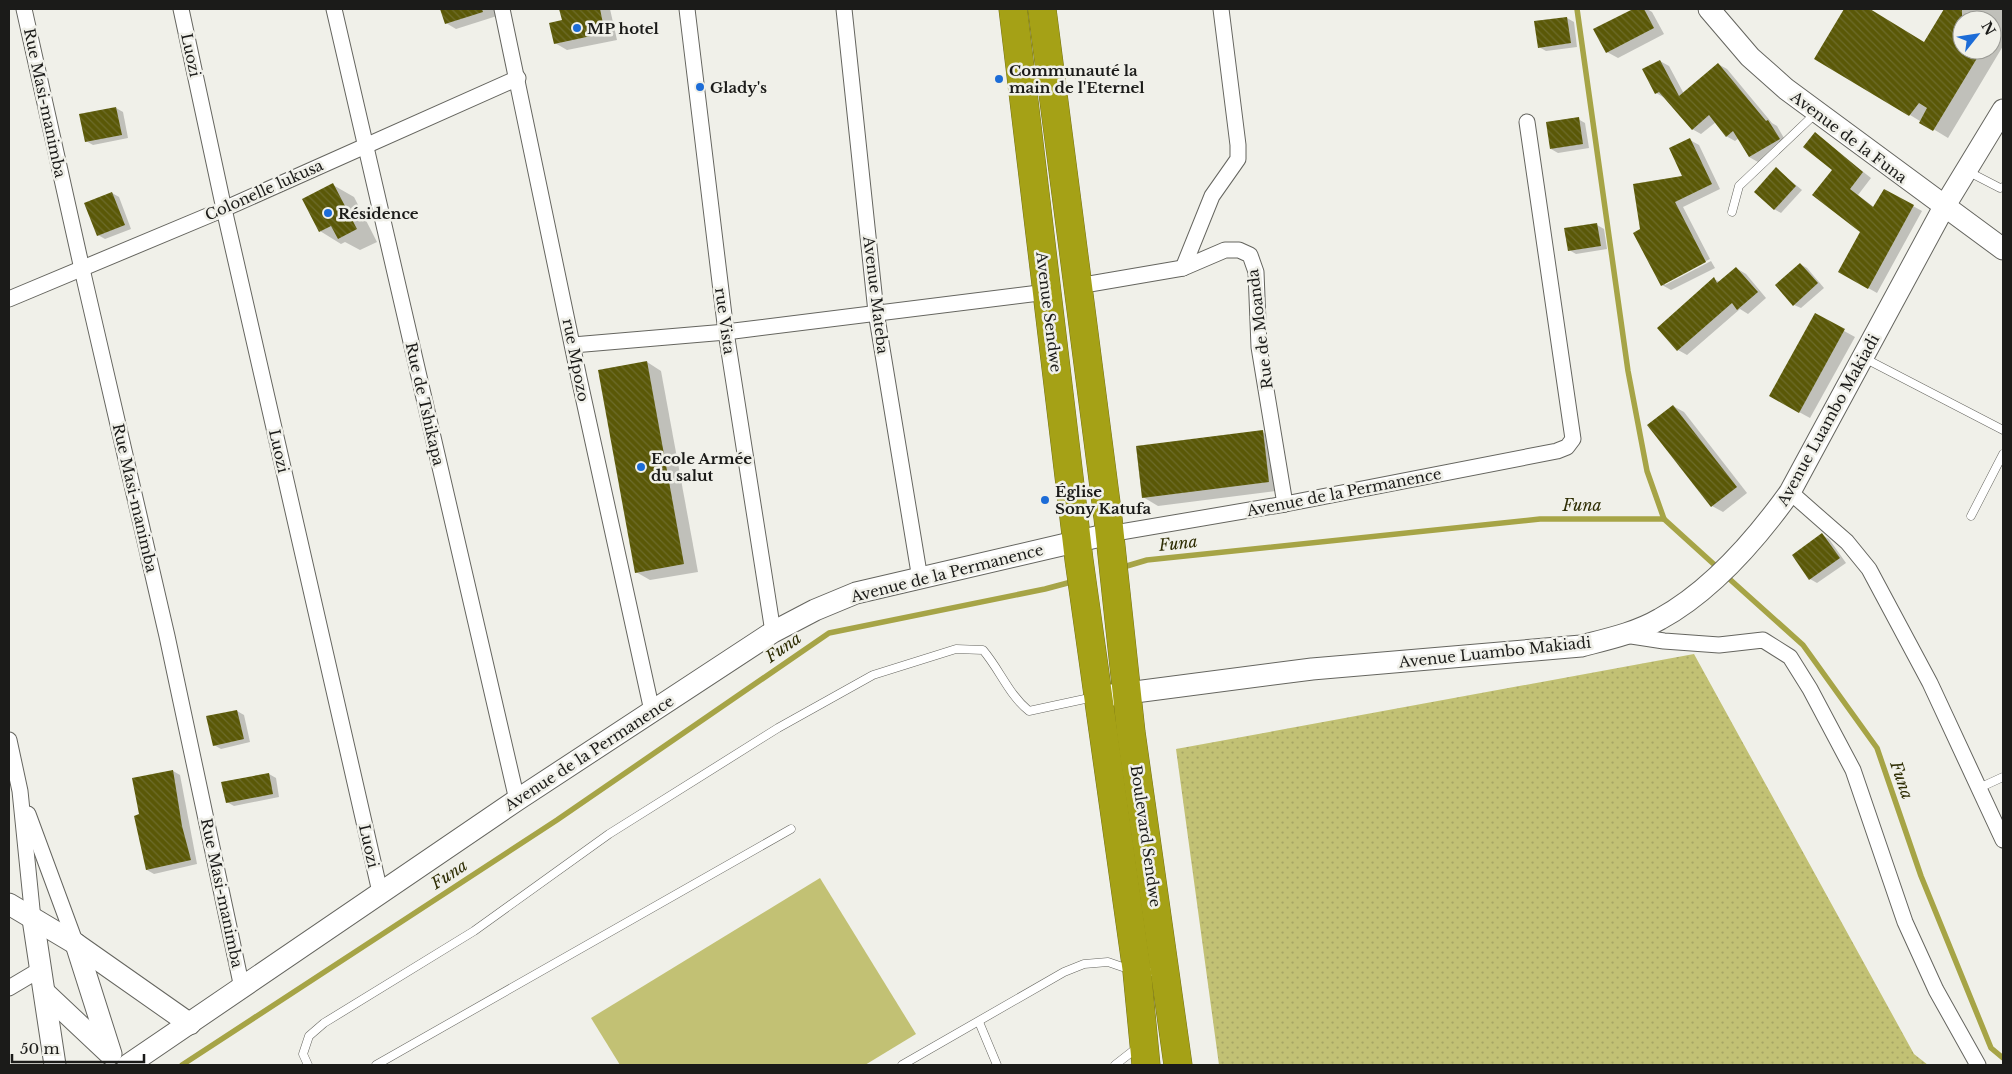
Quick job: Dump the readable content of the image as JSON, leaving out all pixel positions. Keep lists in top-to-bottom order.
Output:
{
  "streets": {
    "highway": ["Avenue Sendwe", "Boulevard Sendwe"],
    "street": [
      "Luozi",
      "Rue Masi-manimba",
      "Avenue de la Funa",
      "Colonelle lukusa",
      "Avenue Mateba",
      "rue Vista",
      "Rue de Moanda",
      "rue Mpozo",
      "Rue de Tshikapa",
      "Avenue Luambo Makiadi",
      "Avenue de la Permanence"
    ]
  },
  "crossings": [
    ["Luozi", "Colonelle lukusa"],
    ["Luozi", "Avenue de la Permanence"],
    ["Rue Masi-manimba", "Colonelle lukusa"],
    ["Rue Masi-manimba", "Avenue de la Permanence"],
    ["Avenue de la Funa", "Avenue Luambo Makiadi"],
    ["Colonelle lukusa", "rue Mpozo"],
    ["Colonelle lukusa", "Rue de Tshikapa"],
    ["Avenue Mateba", "Avenue de la Permanence"],
    ["Avenue Sendwe", "Rue de Moanda"],
    ["Avenue Sendwe", "Avenue de la Permanence"],
    ["Avenue Sendwe", "Boulevard Sendwe"],
    ["rue Vista", "Avenue de la Permanence"],
    ["Rue de Moanda", "Avenue de la Permanence"],
    ["rue Mpozo", "Avenue de la Permanence"],
    ["Rue de Tshikapa", "Avenue de la Permanence"],
    ["Avenue Luambo Makiadi", "Boulevard Sendwe"]
  ],
  "water": ["Funa"],
  "places": [
    "MP hotel",
    "Communauté la main de l'Eternel",
    "Glady's",
    "Résidence",
    "Ecole Armée du salut",
    "Église Sony Katufa"
  ],
  "scale_bar": "50 m",
  "north": "top right"
}
